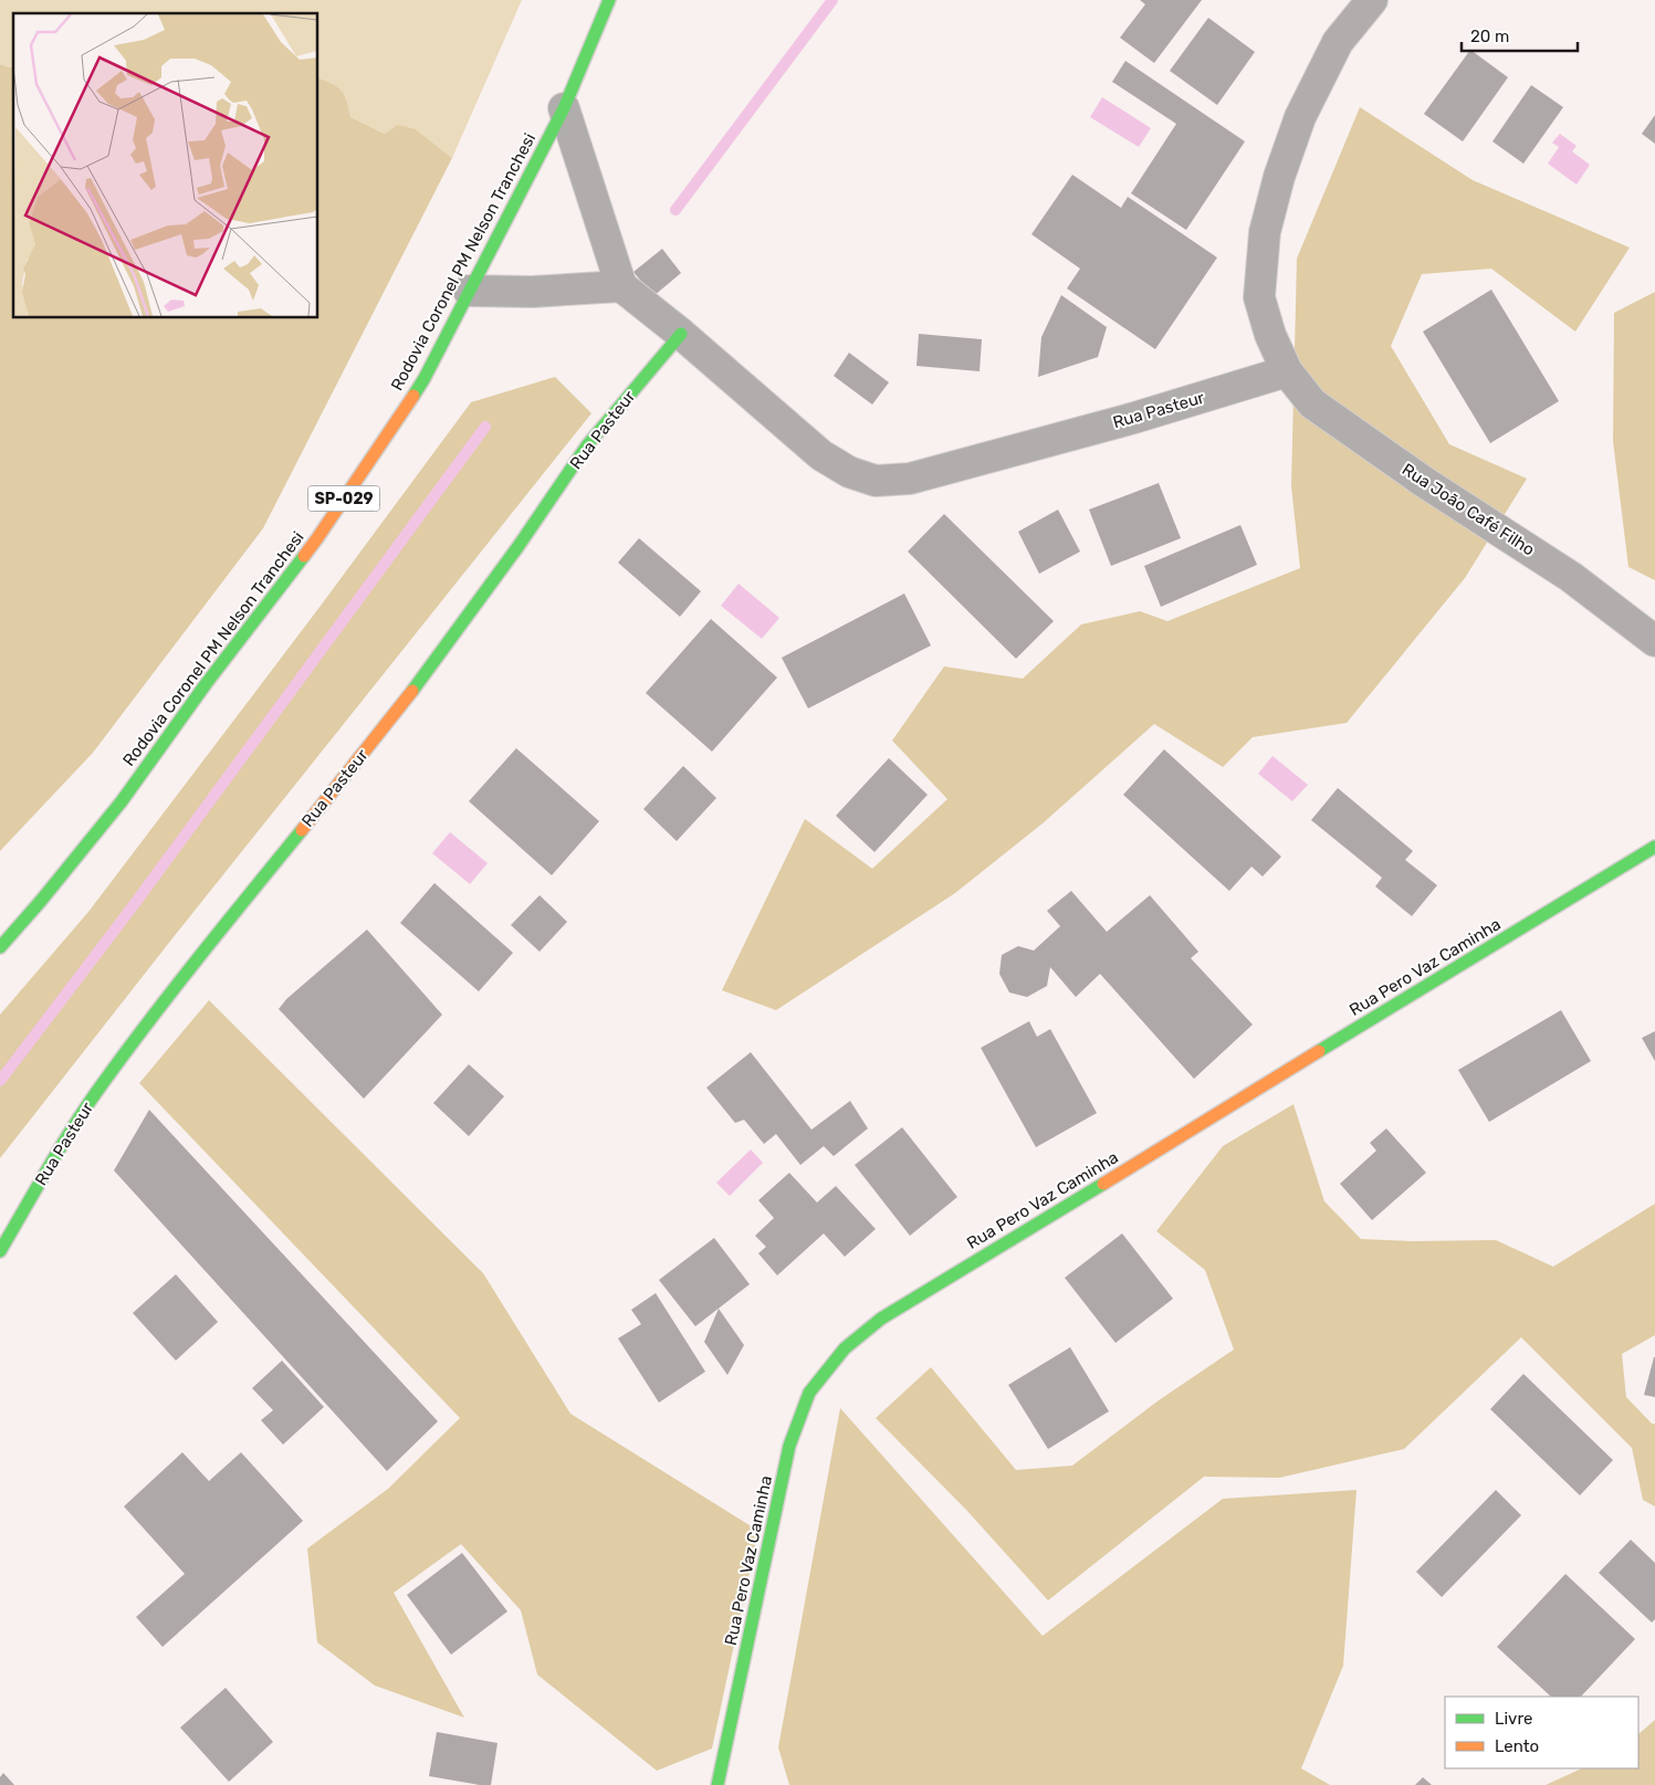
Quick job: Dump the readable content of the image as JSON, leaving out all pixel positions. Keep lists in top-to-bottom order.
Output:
{
  "streets": {
    "main road": [
      "Rodovia Coronel PM Nelson Tranchesi",
      "Rua Pasteur",
      "SP-029",
      "Rua Pero Vaz Caminha"
    ],
    "street": ["Rua João Café Filho"]
  },
  "crossings": [
    ["Rua Pasteur", "Rua João Café Filho"]
  ],
  "legend": ["Livre", "Lento"],
  "scale_bar": "20 m"
}
